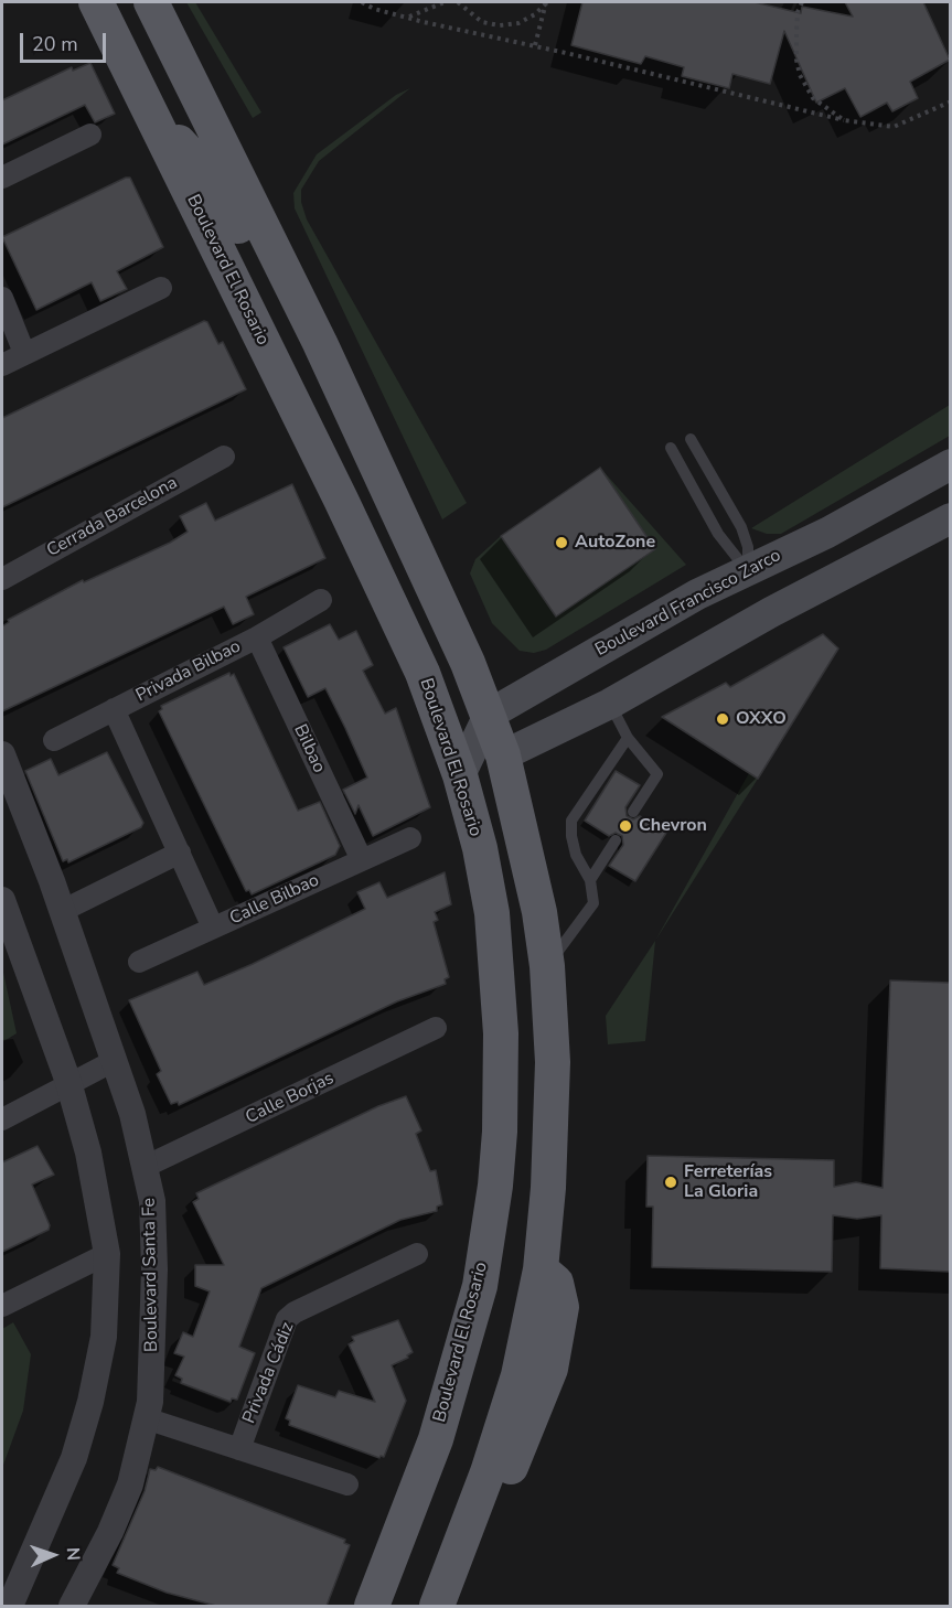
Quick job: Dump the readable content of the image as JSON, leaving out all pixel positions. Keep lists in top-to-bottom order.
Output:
{
  "streets": {
    "main road": ["Boulevard El Rosario", "Boulevard Francisco Zarco"],
    "street": [
      "Cerrada Barcelona",
      "Privada Bilbao",
      "Bilbao",
      "Calle Bilbao",
      "Calle Borjas",
      "Boulevard Santa Fe",
      "Privada Cádiz"
    ]
  },
  "crossings": [
    ["Privada Bilbao", "Bilbao"],
    ["Bilbao", "Calle Bilbao"],
    ["Calle Borjas", "Boulevard Santa Fe"]
  ],
  "places": [
    "AutoZone",
    "OXXO",
    "Chevron",
    "Ferreterías La Gloria"
  ],
  "scale_bar": "20 m",
  "north": "right"
}
